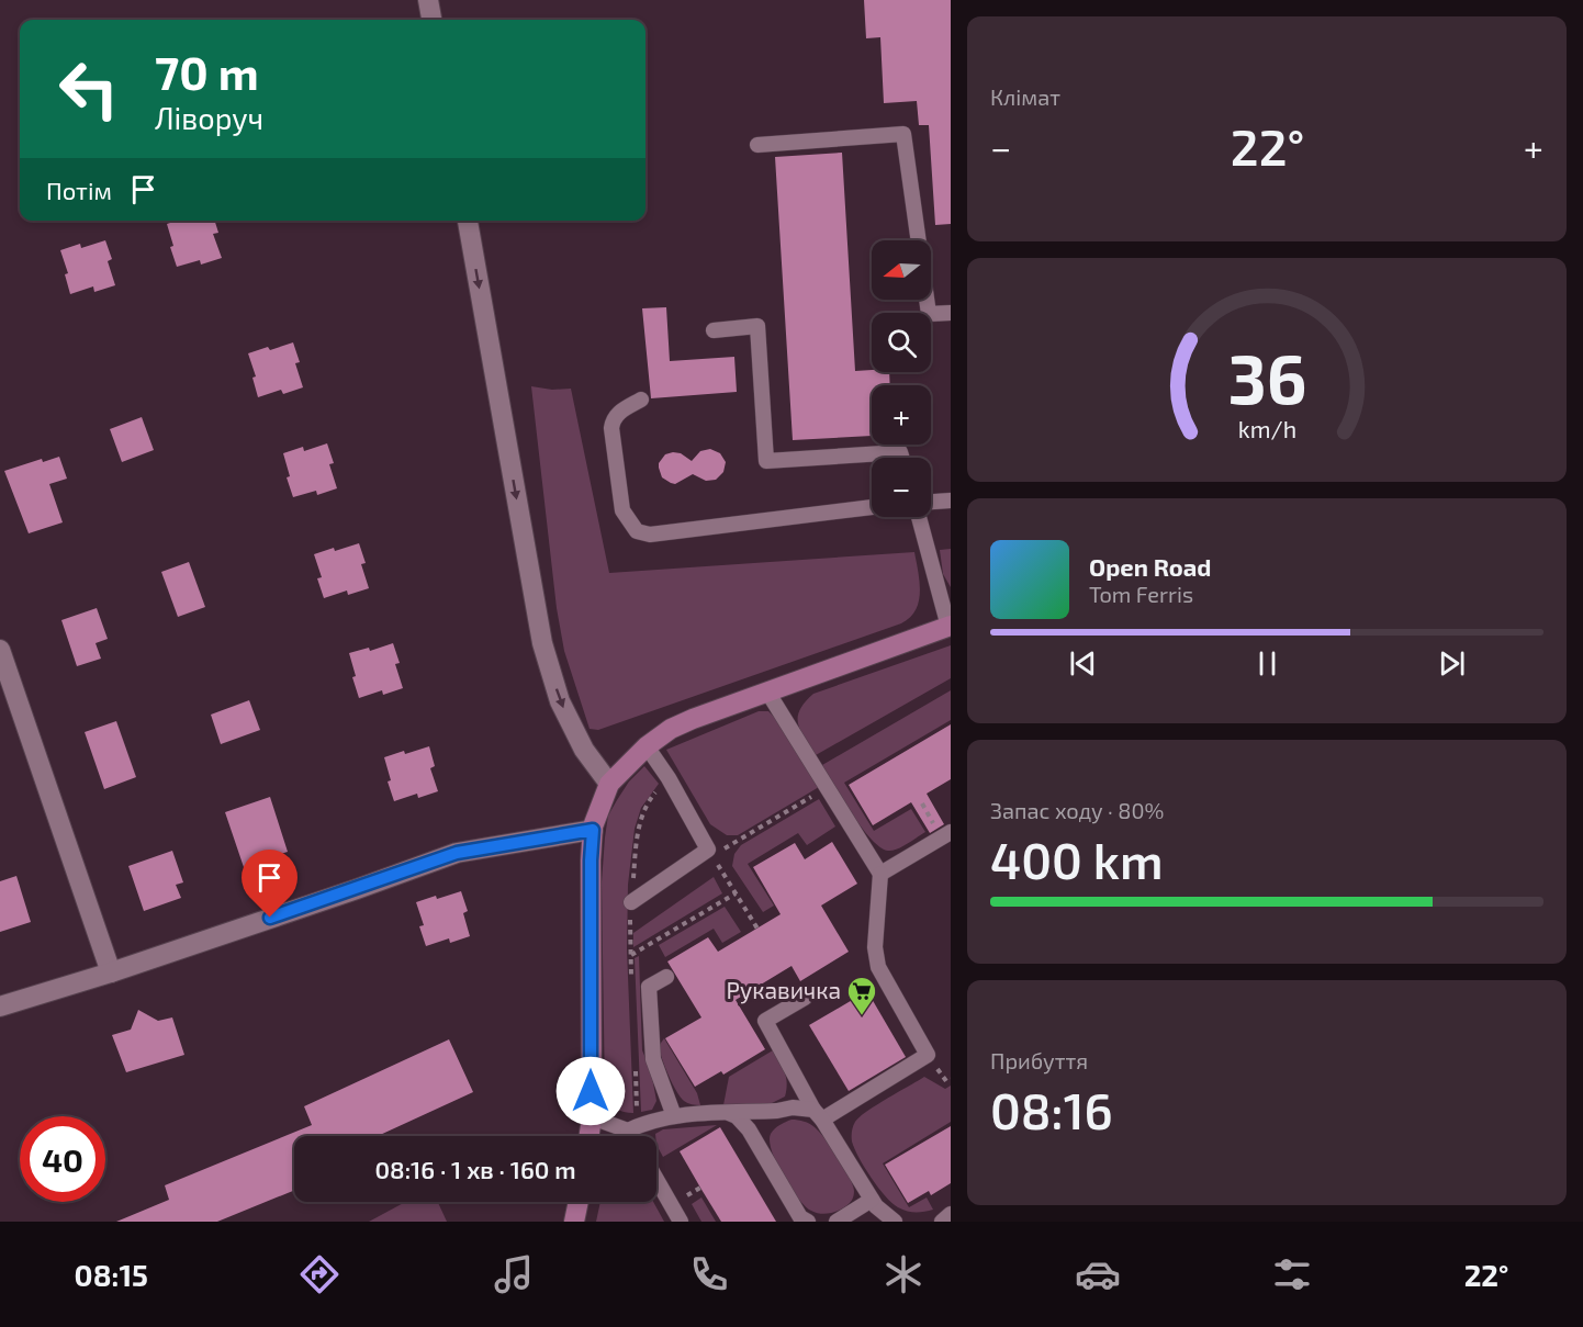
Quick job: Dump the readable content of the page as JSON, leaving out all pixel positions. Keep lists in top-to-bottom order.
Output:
{
  "places": {
    "supermarket": ["Рукавичка"]
  },
  "north": "left",
  "page": {
    "tile": [
      "Клімат",
      ["Запас ходу · 80%", "400 km"],
      ["Прибуття", "08:16"]
    ],
    "turn": ["70 m", "Ліворуч"],
    "heat": ["−", "22°", "+"],
    "then": "Потім",
    "map_buttons": ["+", "−"],
    "song": ["Open Road", "Tom Ferris"],
    "limit": "40",
    "trip": "08:16 · 1 хв · 160 m",
    "tabs": ["08:15", "22°"],
    "gauge": ["36", "km/h"]
  }
}
